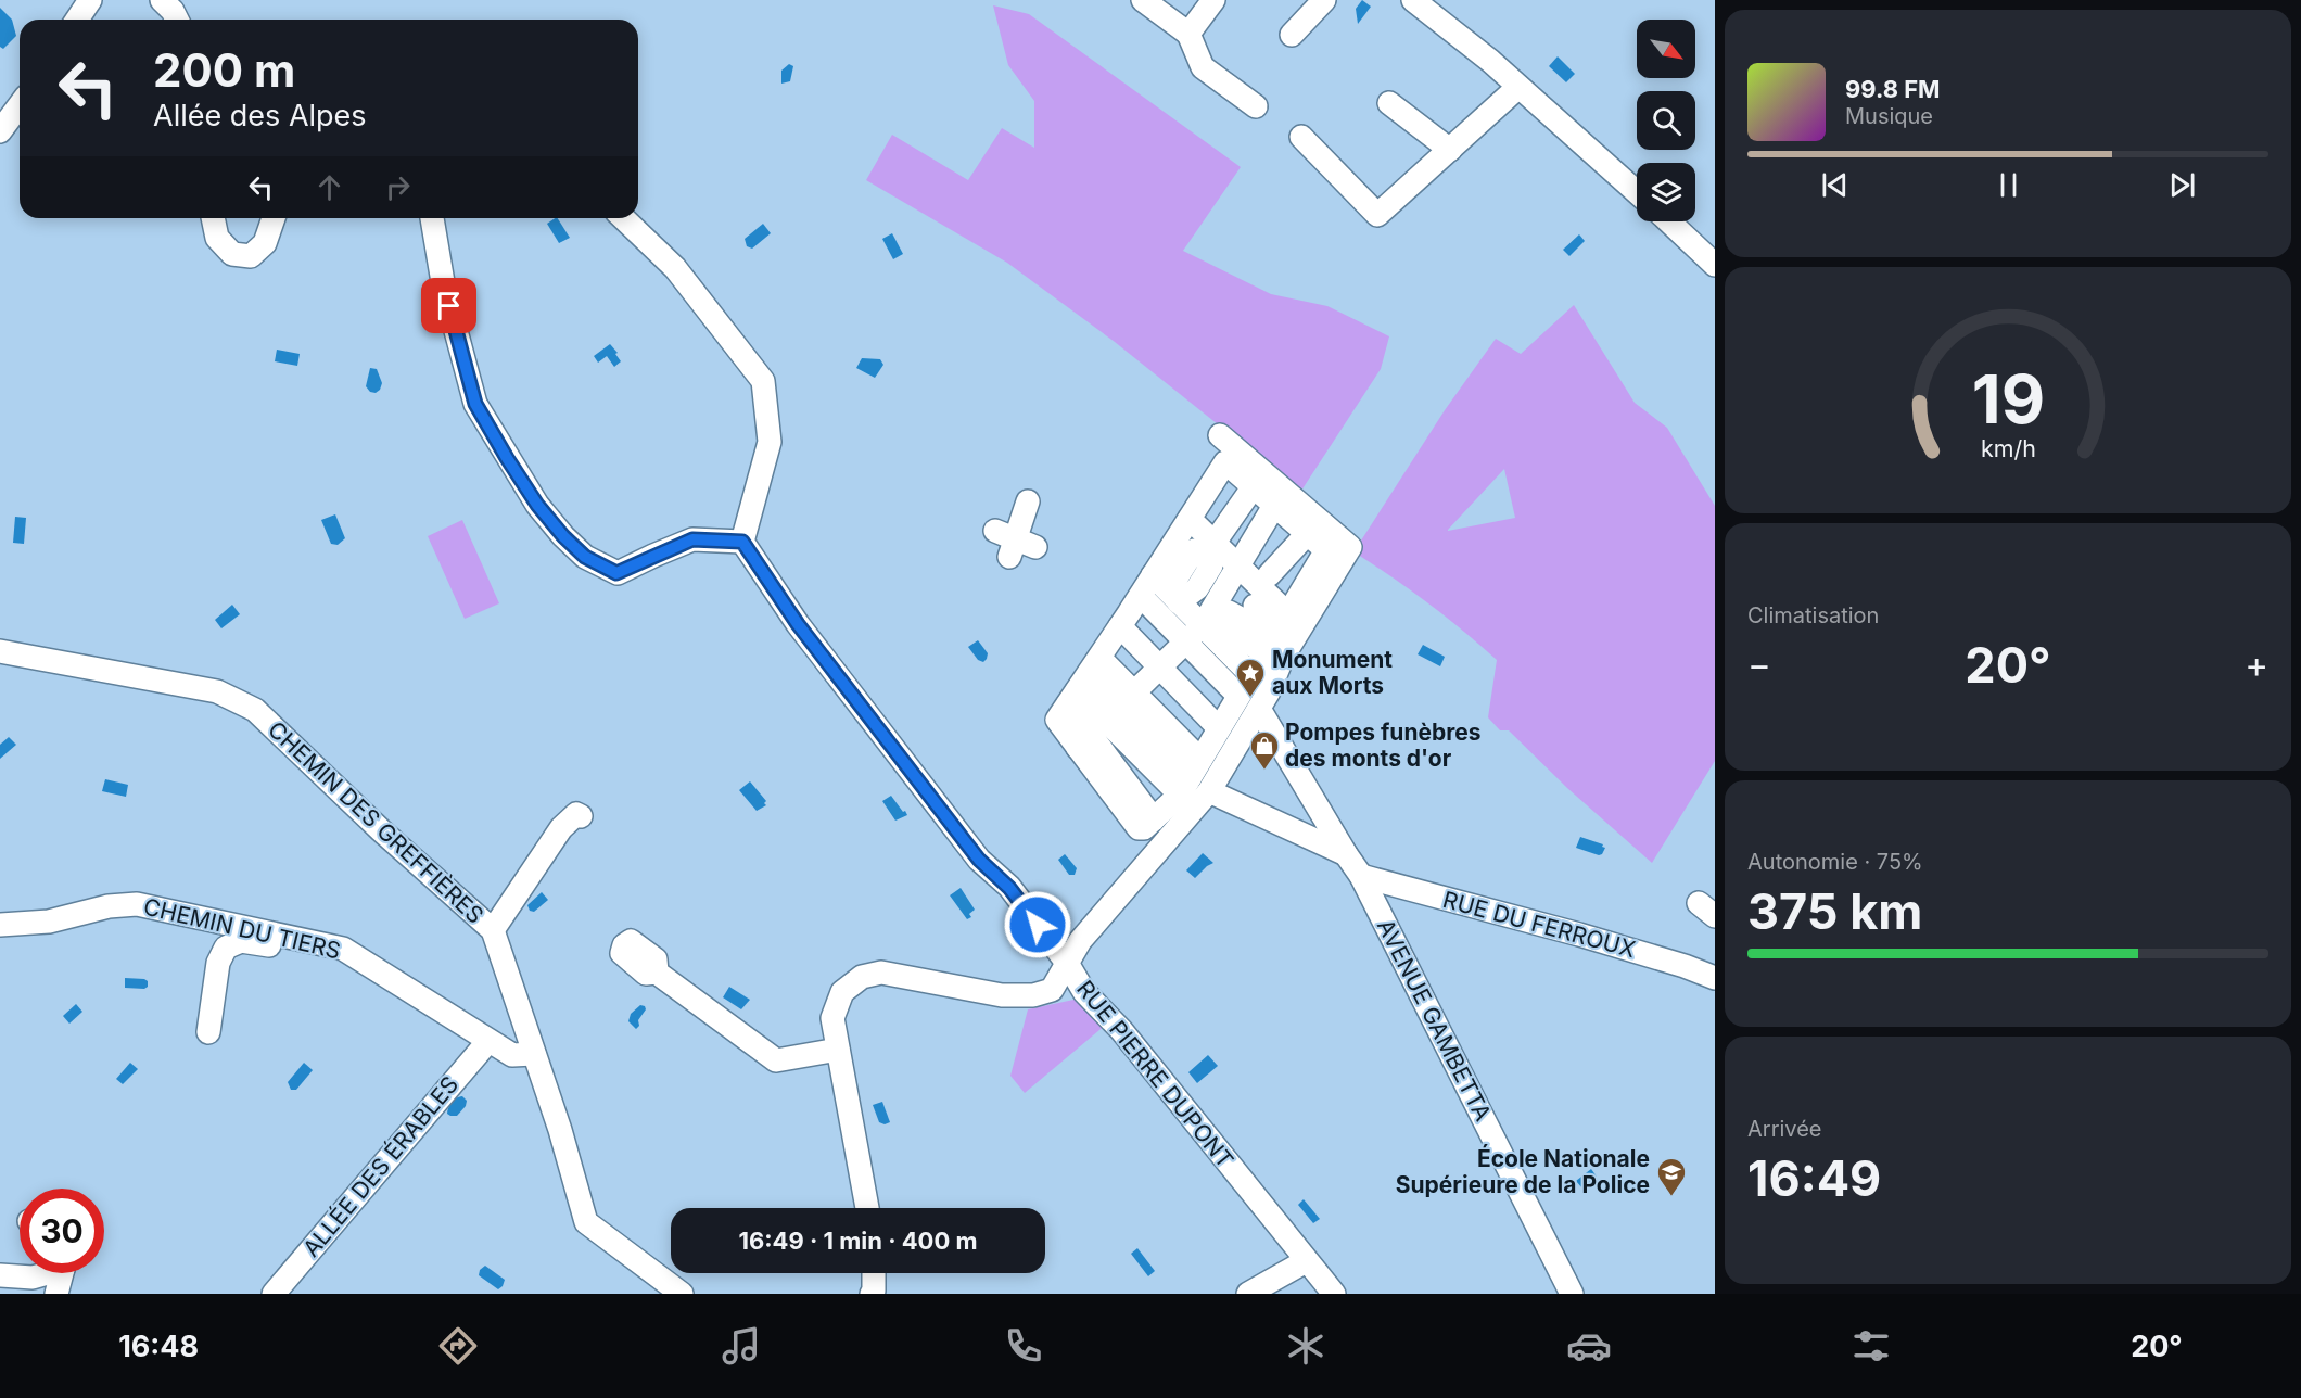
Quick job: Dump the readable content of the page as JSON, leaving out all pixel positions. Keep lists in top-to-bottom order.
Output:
{
  "streets": {
    "street": [
      "CHEMIN DES GREFFIÈRES",
      "RUE DU FERROUX",
      "CHEMIN DU TIERS",
      "AVENUE GAMBETTA",
      "RUE PIERRE DUPONT",
      "ALLÉE DES ÉRABLES"
    ]
  },
  "crossings": [
    ["CHEMIN DES GREFFIÈRES", "CHEMIN DU TIERS"],
    ["RUE DU FERROUX", "AVENUE GAMBETTA"],
    ["CHEMIN DU TIERS", "ALLÉE DES ÉRABLES"]
  ],
  "places": {
    "place": ["Monument aux Morts"],
    "shop": ["Pompes funèbres des monts d'or"],
    "school or university": ["École Nationale Supérieure de la Police"]
  },
  "north": "bottom right",
  "page": {
    "turn": ["200 m", "Allée des Alpes"],
    "song": ["99.8 FM", "Musique"],
    "tile": [
      "Climatisation",
      ["Autonomie · 75%", "375 km"],
      ["Arrivée", "16:49"]
    ],
    "heat": ["−", "20°", "+"],
    "limit": "30",
    "trip": "16:49 · 1 min · 400 m",
    "tabs": ["16:48", "20°"],
    "gauge": ["19", "km/h"]
  }
}
